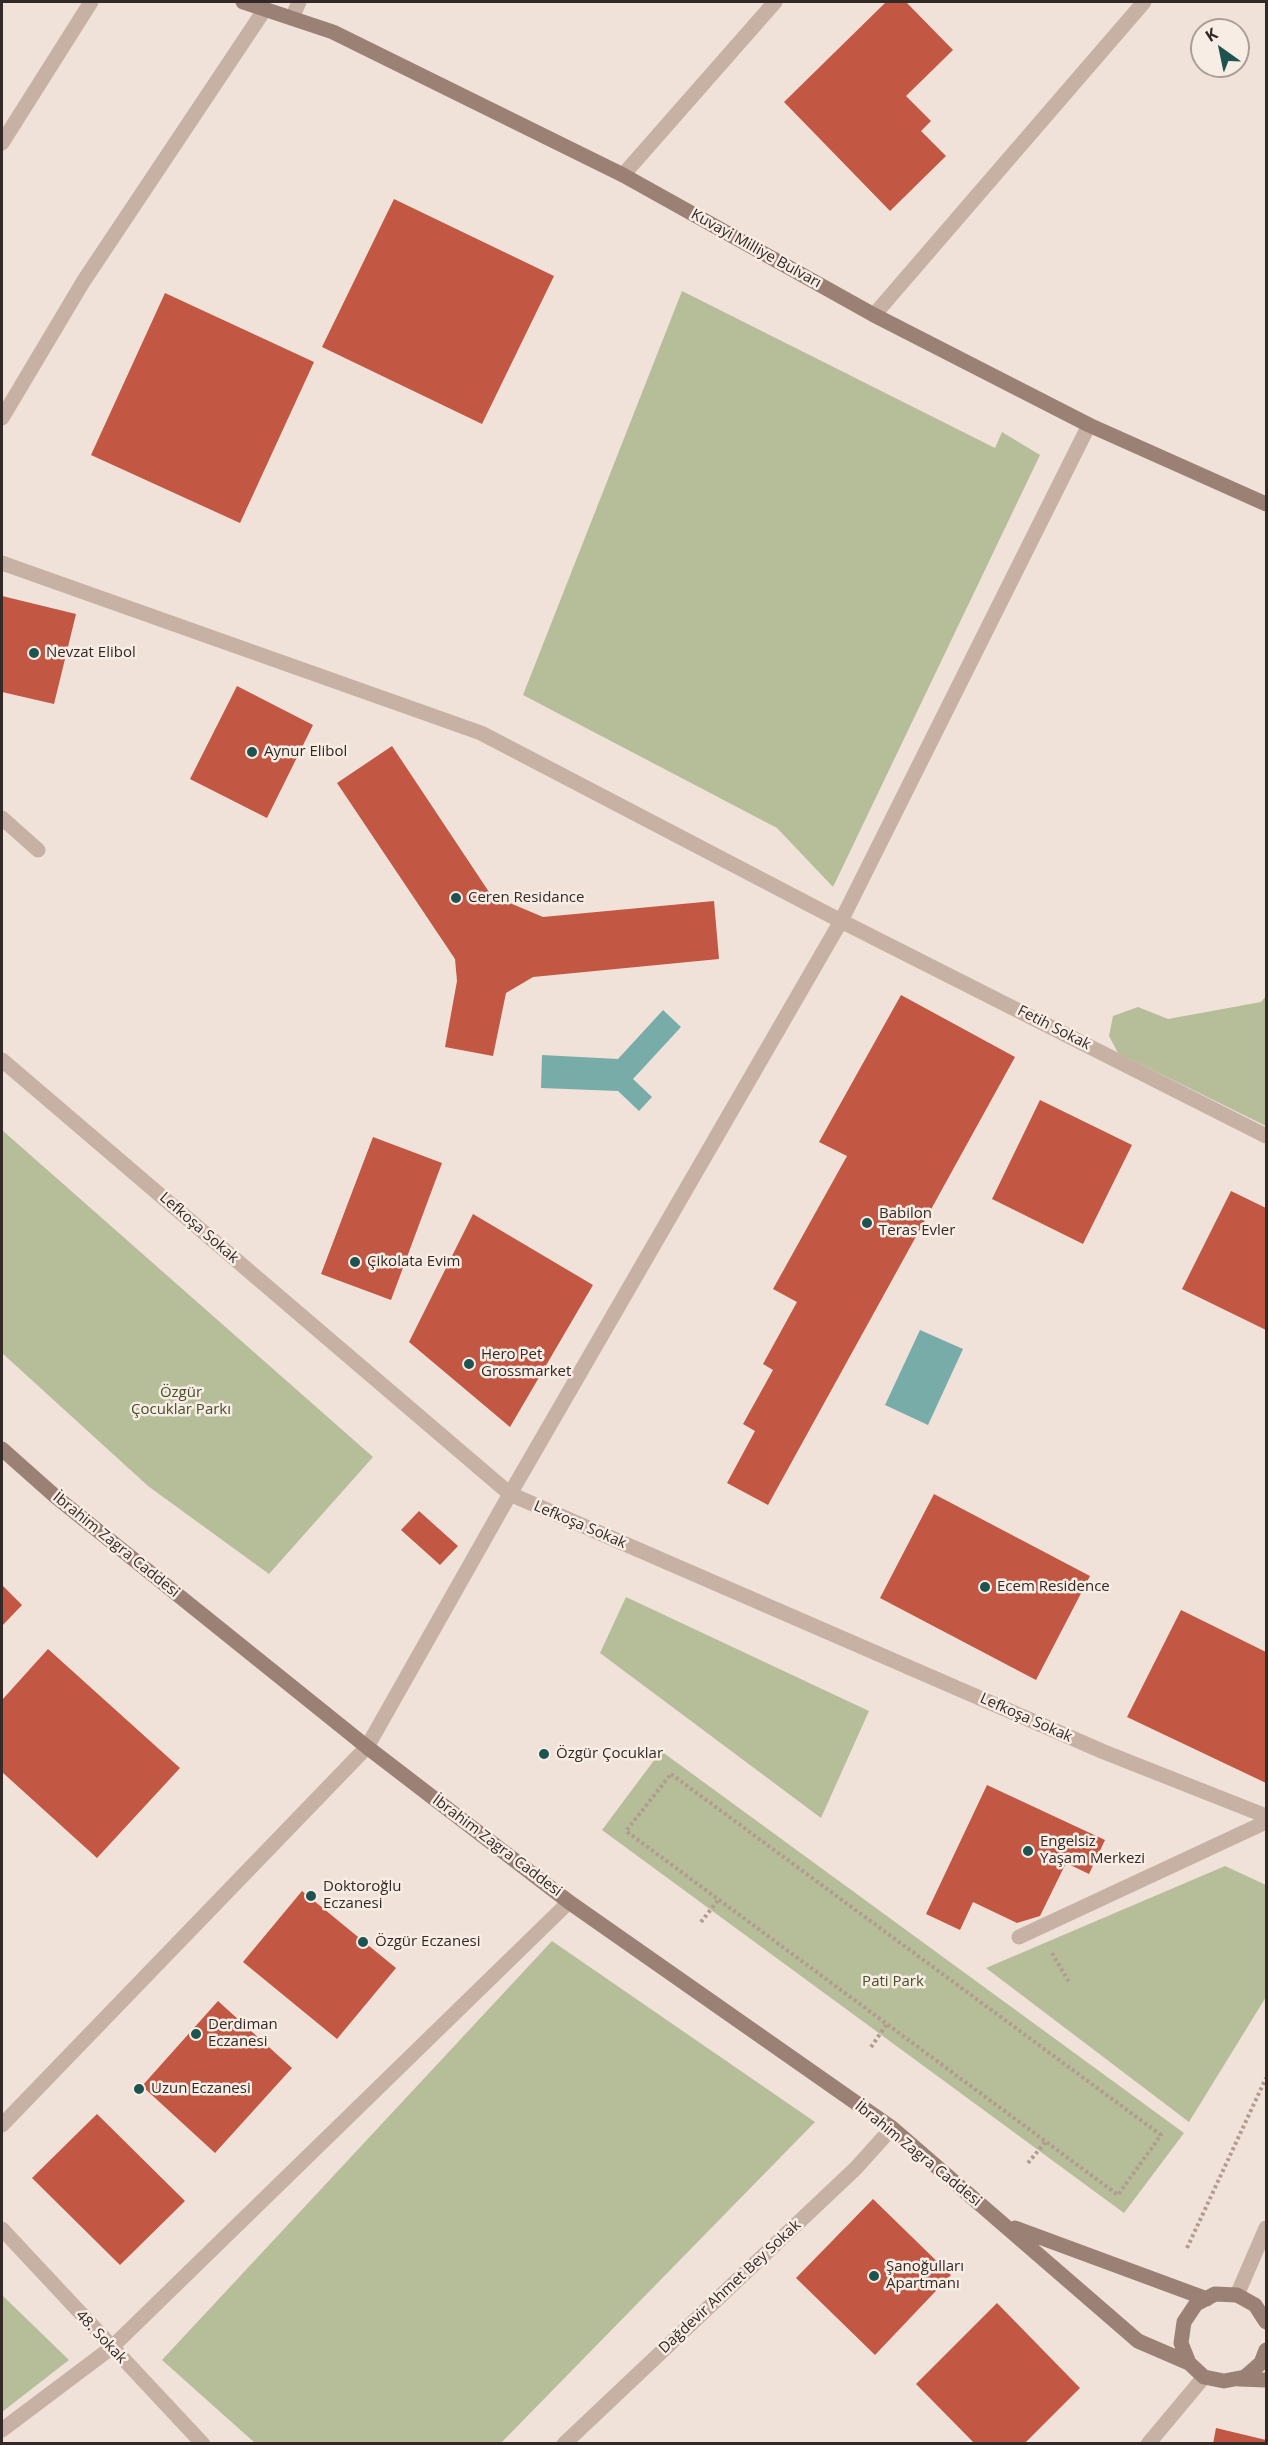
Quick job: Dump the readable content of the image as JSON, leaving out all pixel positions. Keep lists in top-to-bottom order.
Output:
{
  "streets": {
    "main road": ["Kuvayi Milliye Bulvarı", "İbrahim Zagra Caddesi"],
    "street": [
      "Fetih Sokak",
      "Lefkoşa Sokak",
      "Dağdevir Ahmet Bey Sokak",
      "48. Sokak"
    ]
  },
  "crossings": [
    ["İbrahim Zagra Caddesi", "Dağdevir Ahmet Bey Sokak"]
  ],
  "parks": ["Özgür Çocuklar Parkı", "Pati Park"],
  "places": [
    "Nevzat Elibol",
    "Aynur Elibol",
    "Ceren Residance",
    "Babilon Teras Evler",
    "Çikolata Evim",
    "Hero Pet Grossmarket",
    "Ecem Residence",
    "Özgür Çocuklar",
    "Engelsiz Yaşam Merkezi",
    "Doktoroğlu Eczanesi",
    "Özgür Eczanesi",
    "Derdiman Eczanesi",
    "Uzun Eczanesi",
    "Şanoğulları Apartmanı"
  ],
  "north": "top left"
}
